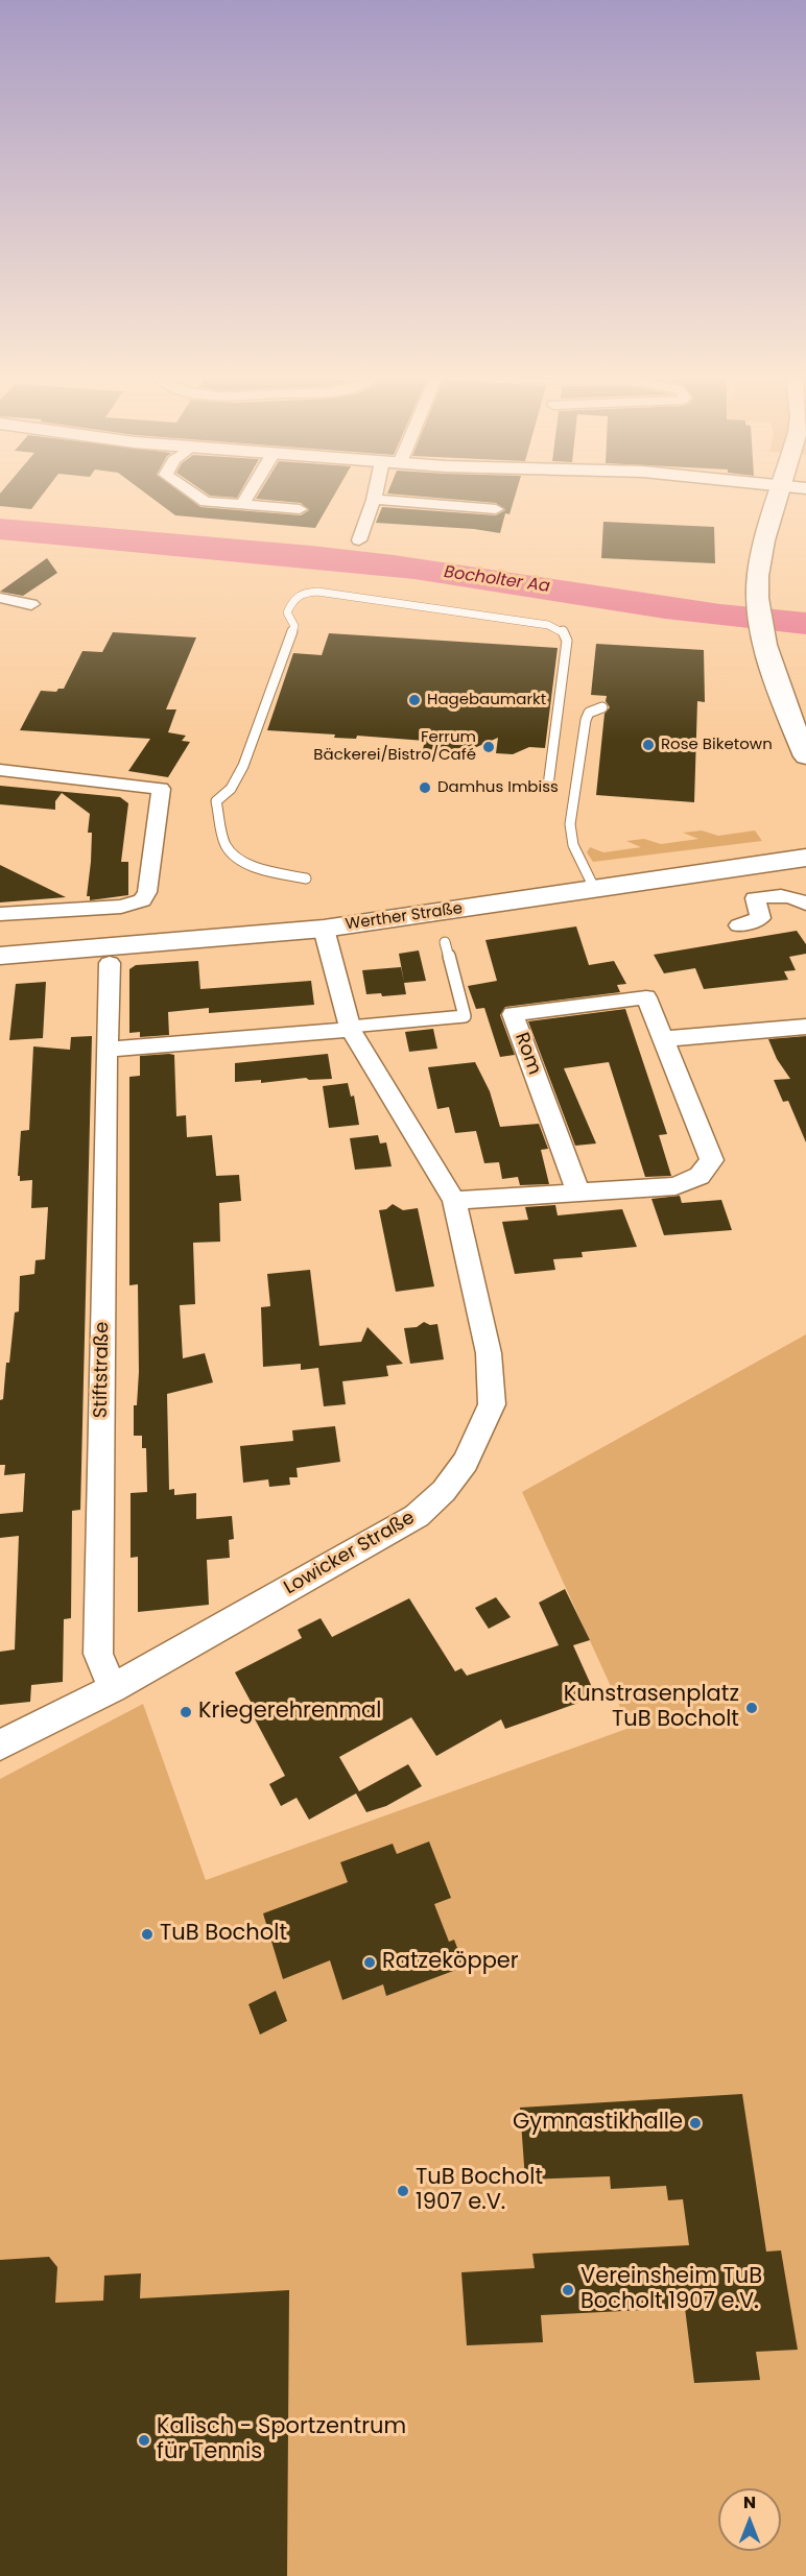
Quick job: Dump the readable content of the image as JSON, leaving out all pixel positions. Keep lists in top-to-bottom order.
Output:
{
  "streets": {
    "main road": ["Werther Straße"],
    "street": ["Rom", "Stiftstraße", "Lowicker Straße"]
  },
  "crossings": [
    ["Werther Straße", "Lowicker Straße"],
    ["Rom", "Lowicker Straße"],
    ["Stiftstraße", "Lowicker Straße"]
  ],
  "water": ["Bocholter Aa"],
  "places": [
    "Hagebaumarkt",
    "Rose Biketown",
    "Ferrum Bäckerei/Bistro/Café",
    "Damhus Imbiss",
    "Kunstrasenplatz TuB Bocholt",
    "Kriegerehrenmal",
    "TuB Bocholt",
    "Ratzeköpper",
    "Gymnastikhalle",
    "TuB Bocholt 1907 e.V.",
    "Vereinsheim TuB Bocholt 1907 e.V.",
    "Kalisch - Sportzentrum für Tennis"
  ],
  "north": "top"
}
